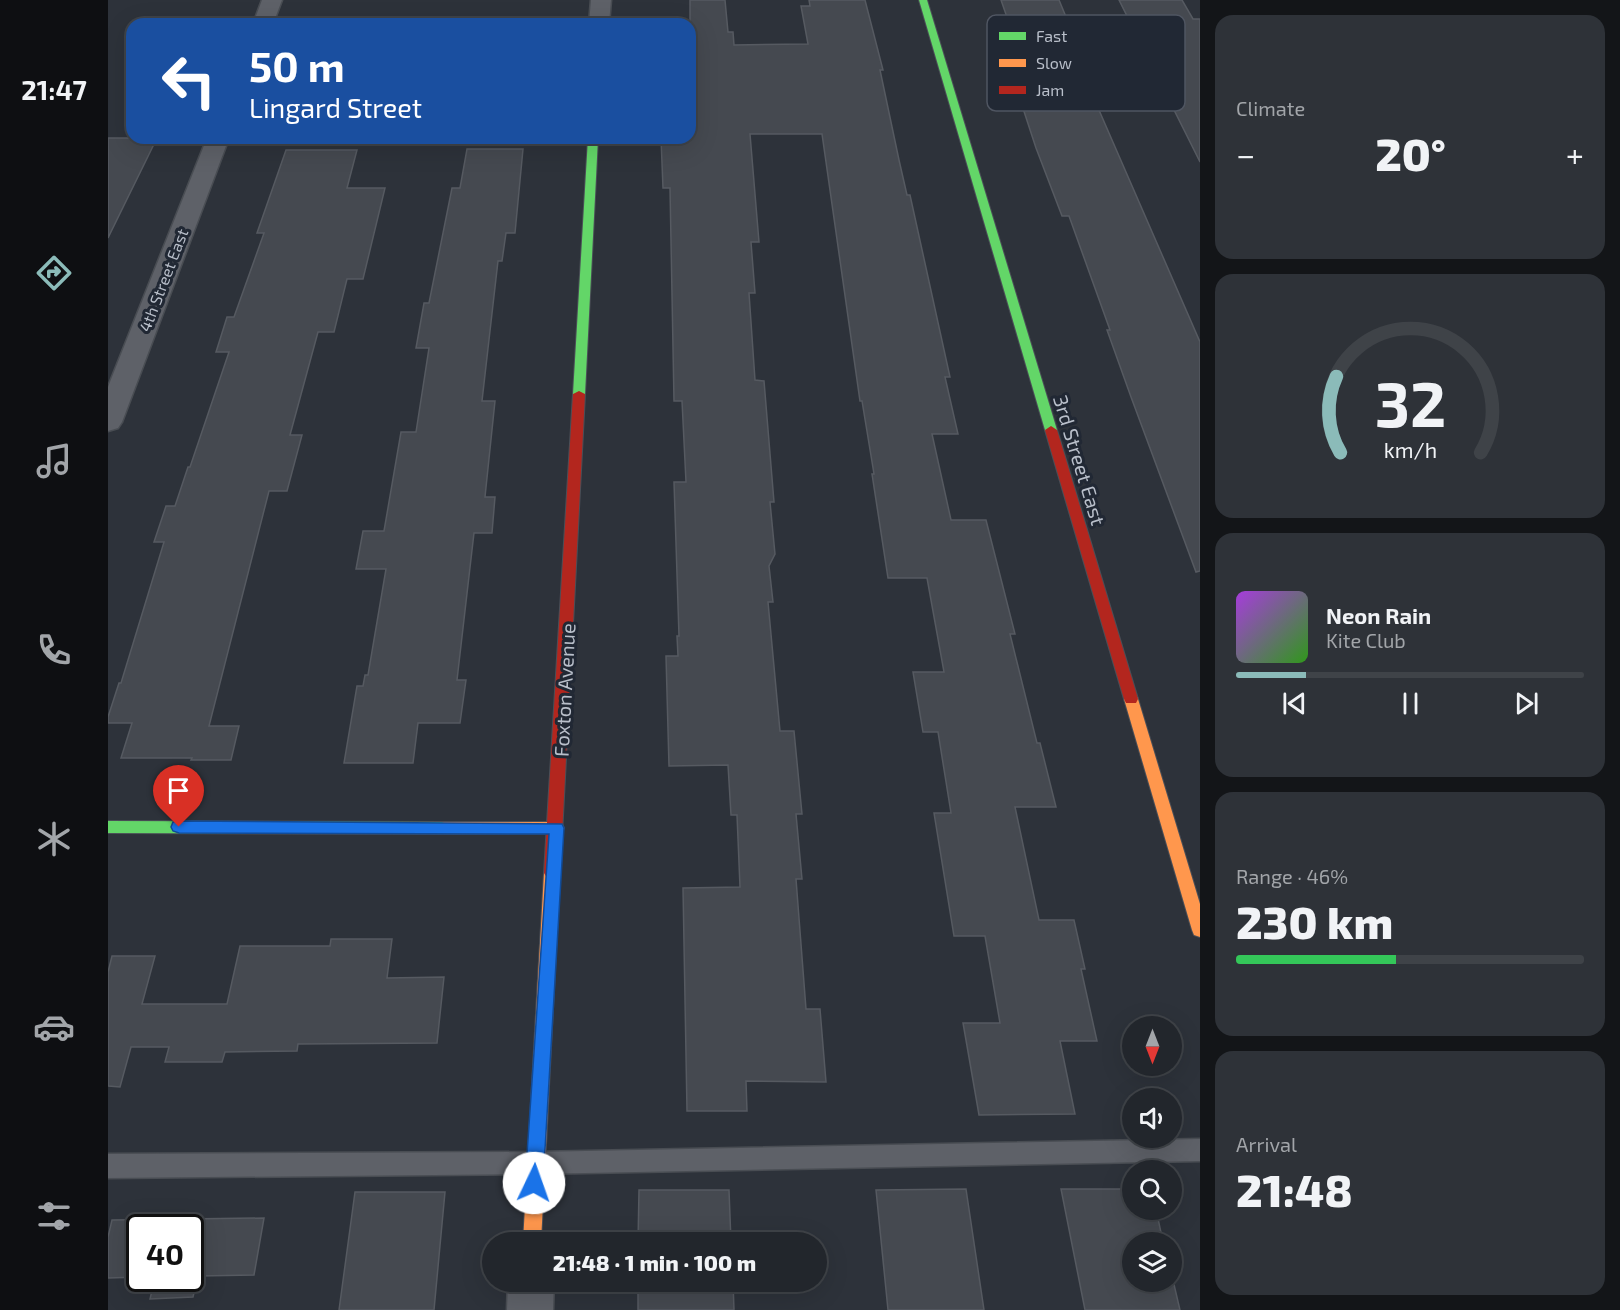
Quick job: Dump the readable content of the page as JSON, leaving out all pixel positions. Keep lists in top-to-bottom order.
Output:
{
  "streets": {
    "street": ["4th Street East", "3rd Street East", "Foxton Avenue"]
  },
  "legend": ["Fast", "Slow", "Jam"],
  "north": "bottom",
  "page": {
    "tabs": "21:47",
    "tile": [
      "Climate",
      ["Range · 46%", "230 km"],
      ["Arrival", "21:48"]
    ],
    "turn": ["50 m", "Lingard Street"],
    "heat": ["−", "20°", "+"],
    "song": ["Neon Rain", "Kite Club"],
    "limit": "40",
    "trip": "21:48 · 1 min · 100 m",
    "gauge": ["32", "km/h"]
  }
}
